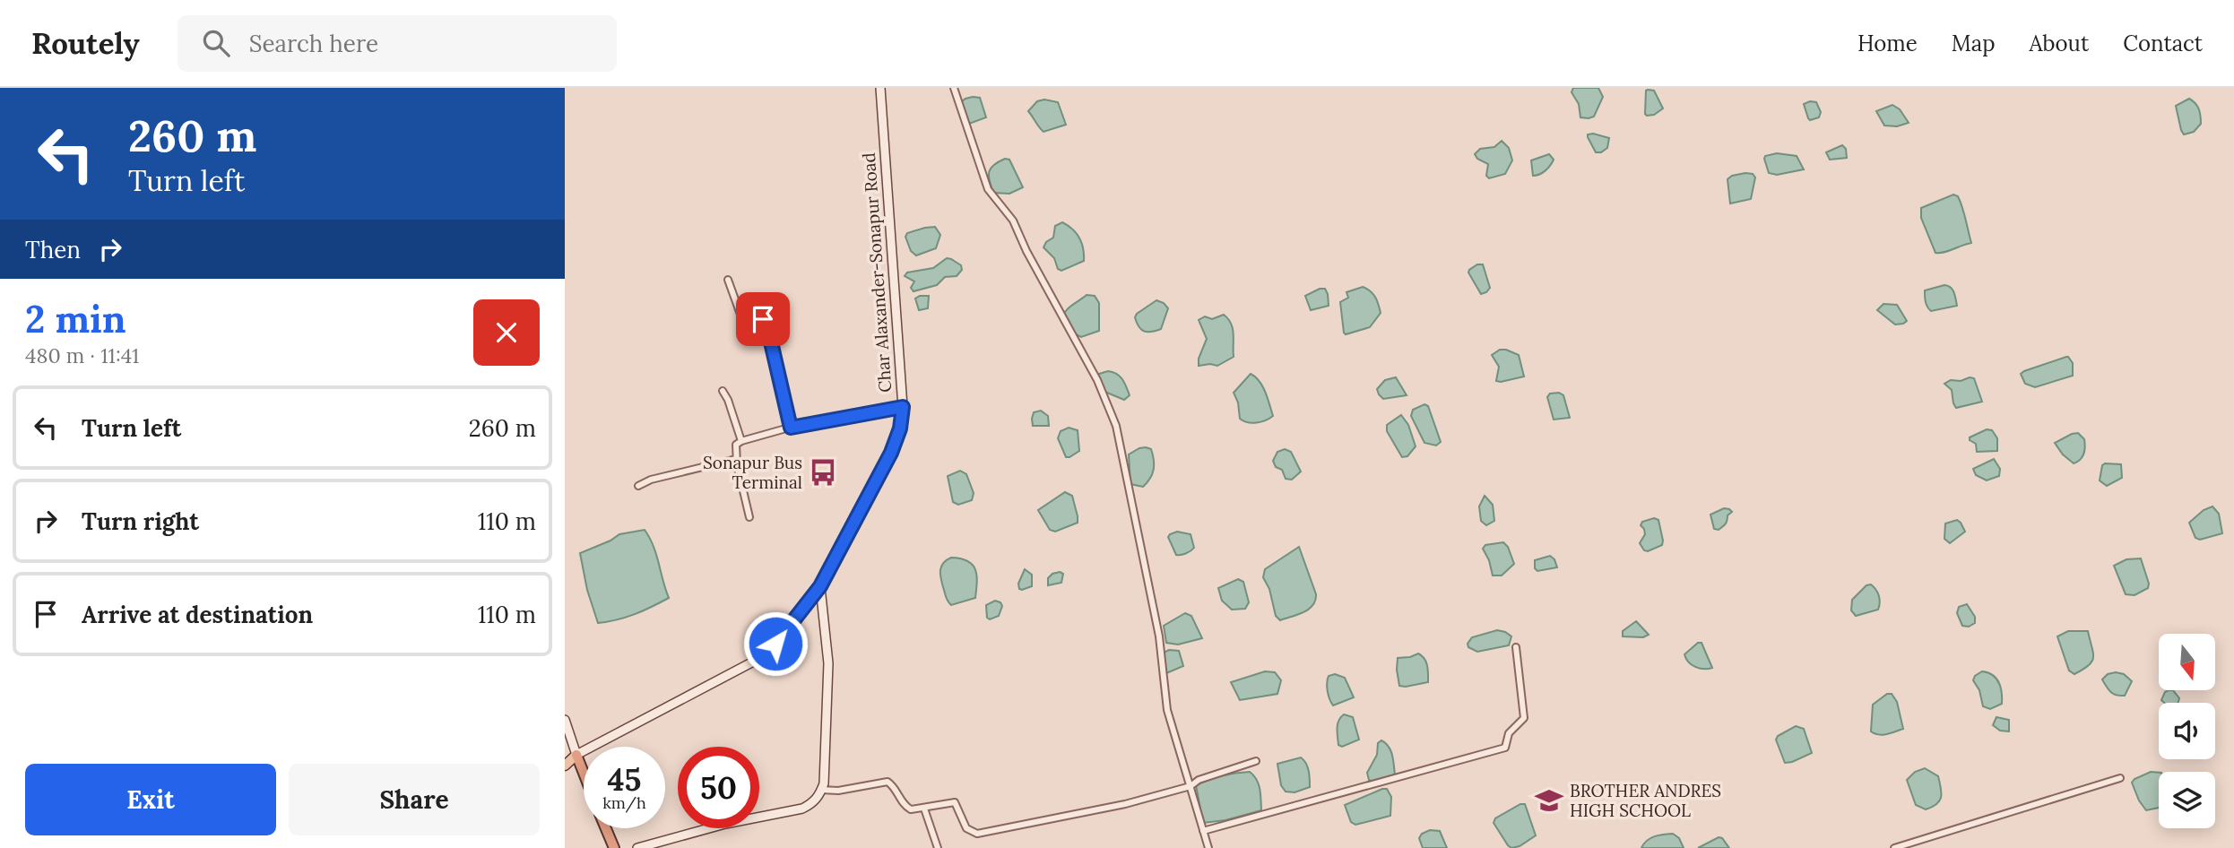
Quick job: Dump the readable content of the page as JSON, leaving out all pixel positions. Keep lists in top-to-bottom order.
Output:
{
  "streets": {
    "main road": ["Char Alaxander-Sonapur Road"]
  },
  "places": {
    "bus stop": ["Sonapur Bus Terminal"],
    "school or university": ["BROTHER ANDRES HIGH SCHOOL"]
  },
  "north": "bottom",
  "page": {
    "header": "Routely",
    "search": "Search here",
    "nav": [
      "Home",
      "Map",
      "About",
      "Contact"
    ],
    "turn": ["260 m", "Turn left"],
    "then": "Then",
    "heading": ["2 min", "480 m · 11:41"],
    "list": [
      {
        "name": "Turn left",
        "value": "260 m"
      },
      {
        "name": "Turn right",
        "value": "110 m"
      },
      {
        "name": "Arrive at destination",
        "value": "110 m"
      }
    ],
    "speed": "45 km/h",
    "limit": "50",
    "buttons": ["Exit", "Share"]
  }
}
